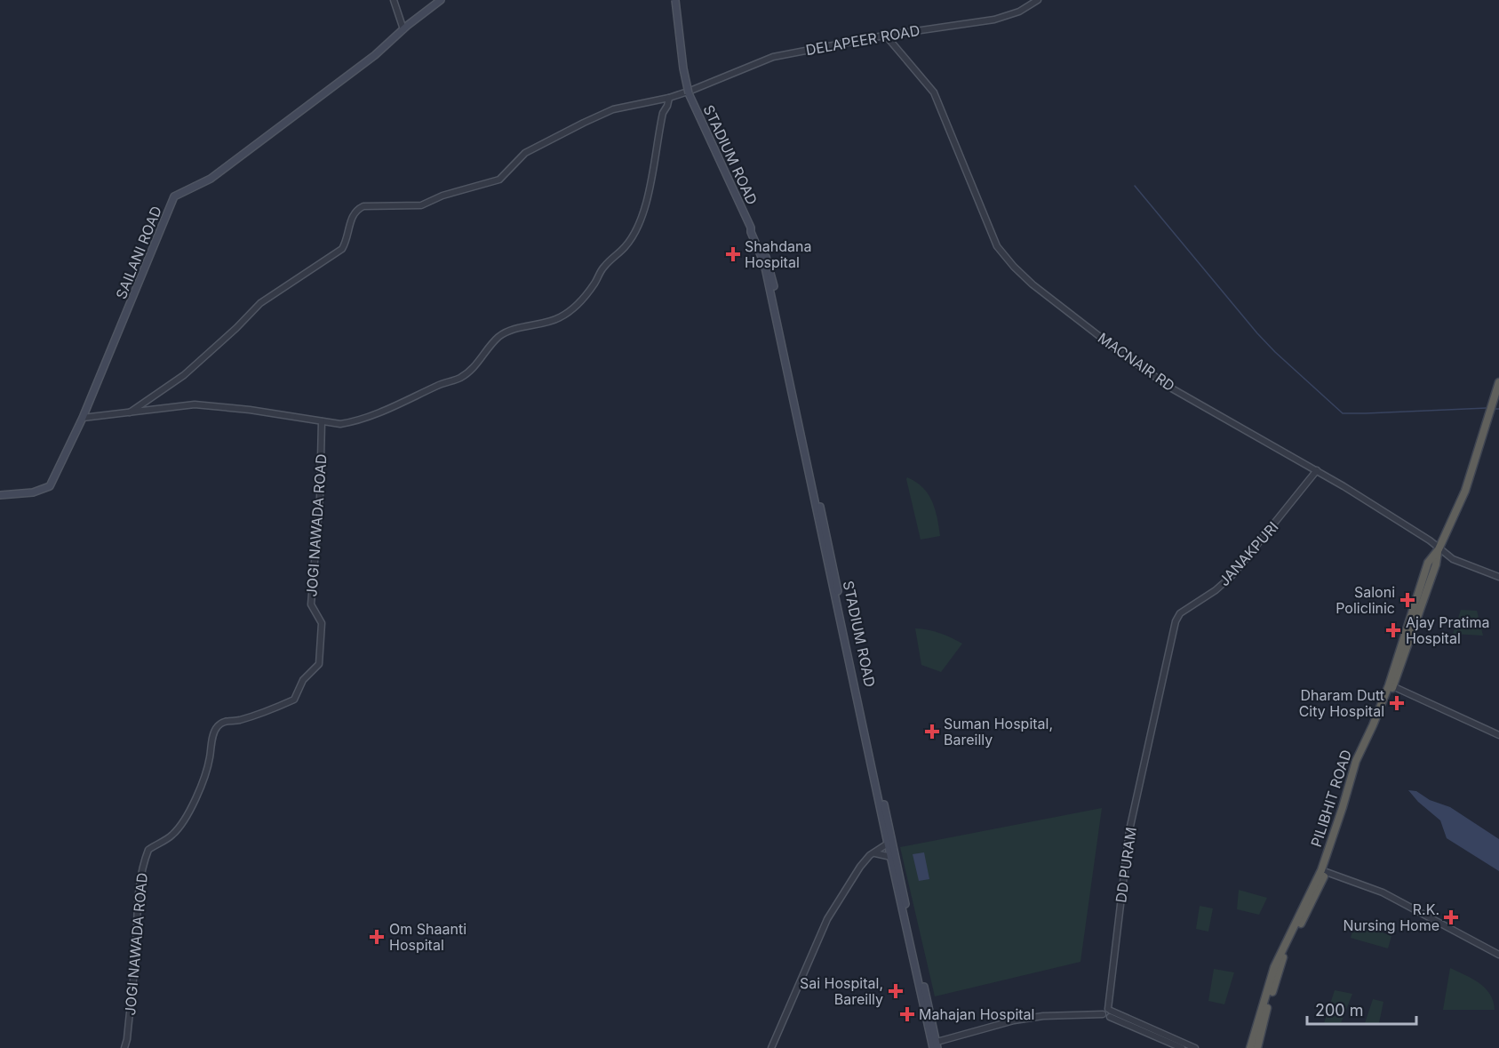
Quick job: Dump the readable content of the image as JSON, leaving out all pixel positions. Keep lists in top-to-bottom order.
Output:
{
  "streets": {
    "highway": ["PILIBHIT ROAD"],
    "main road": ["STADIUM ROAD", "SAILANI ROAD"],
    "street": [
      "DELAPEER ROAD",
      "MACNAIR RD",
      "JOGI NAWADA ROAD",
      "JANAKPURI",
      "DD PURAM"
    ]
  },
  "crossings": [
    ["DELAPEER ROAD", "STADIUM ROAD"],
    ["DELAPEER ROAD", "MACNAIR RD"],
    ["MACNAIR RD", "JANAKPURI"],
    ["MACNAIR RD", "PILIBHIT ROAD"],
    ["JANAKPURI", "DD PURAM"]
  ],
  "places": {
    "health": [
      "Shahdana Hospital",
      "Saloni Policlinic",
      "Ajay Pratima Hospital",
      "Dharam Dutt City Hospital",
      "Suman Hospital, Bareilly",
      "R.K. Nursing Home",
      "Om Shaanti Hospital",
      "Sai Hospital, Bareilly",
      "Mahajan Hospital"
    ]
  },
  "scale_bar": "200 m"
}
